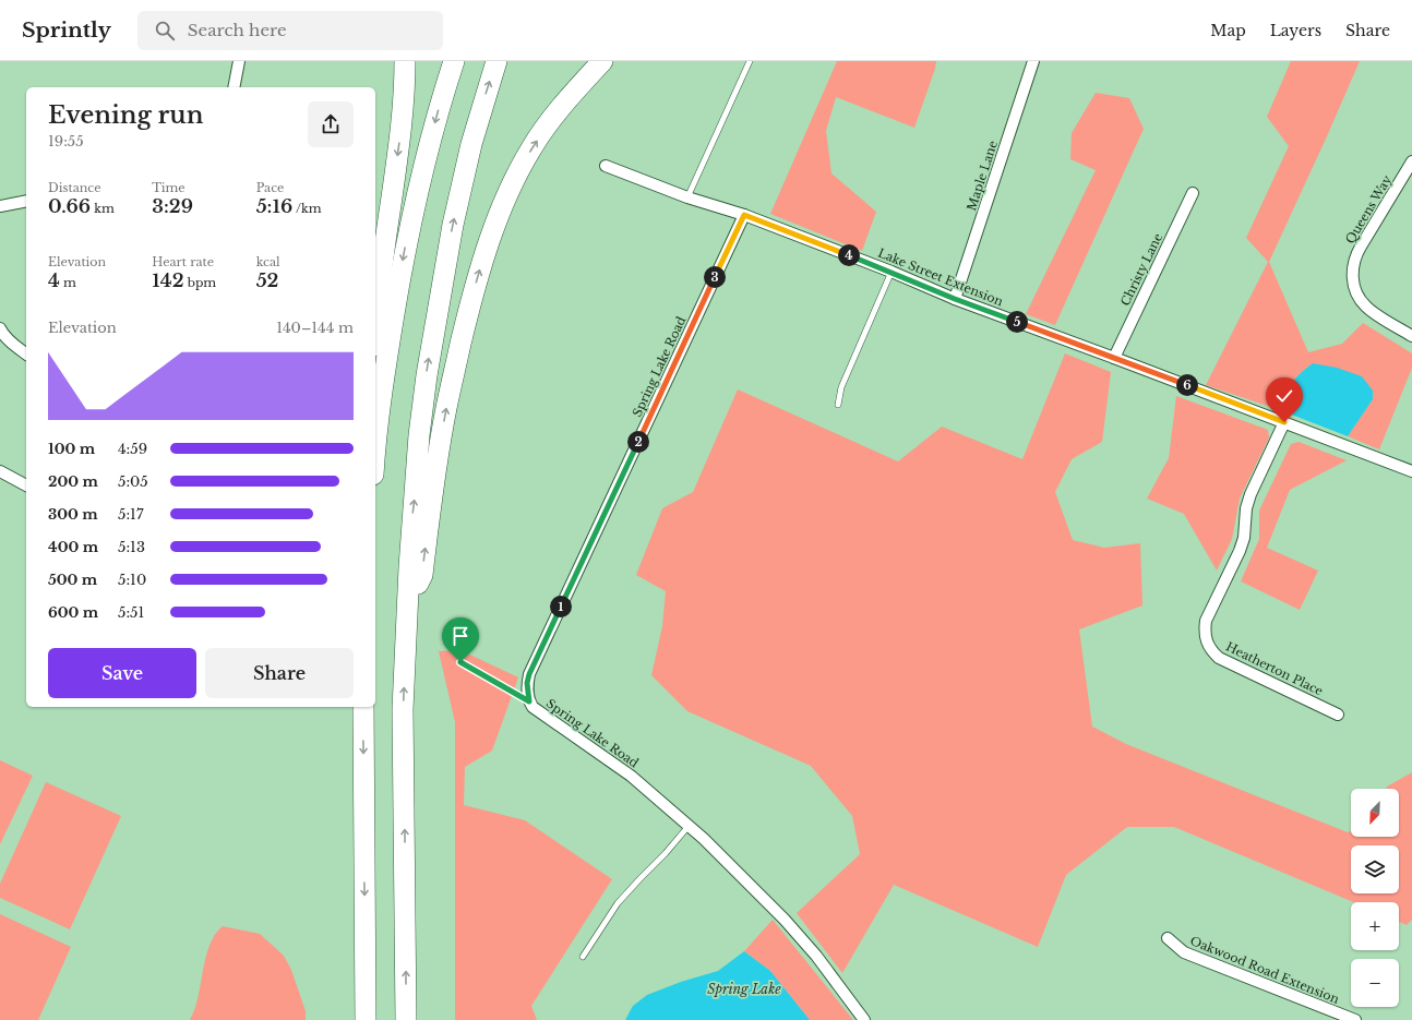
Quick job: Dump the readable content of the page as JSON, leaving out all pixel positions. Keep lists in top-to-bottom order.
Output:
{
  "streets": {
    "street": [
      "Maple Lane",
      "Queens Way",
      "Christy Lane",
      "Lake Street Extension",
      "Spring Lake Road",
      "Heatherton Place",
      "Oakwood Road Extension"
    ]
  },
  "crossings": [
    ["Maple Lane", "Lake Street Extension"],
    ["Christy Lane", "Lake Street Extension"],
    ["Lake Street Extension", "Spring Lake Road"],
    ["Lake Street Extension", "Heatherton Place"]
  ],
  "water": ["Spring Lake"],
  "north": "bottom left",
  "page": {
    "header": "Sprintly",
    "search": "Search here",
    "nav": ["Map", "Layers", "Share"],
    "heading": ["Evening run", "19:55"],
    "stats": [
      ["Distance", "0.66 km"],
      ["Time", "3:29"],
      ["Pace", "5:16 /km"],
      ["Elevation", "4 m"],
      ["Heart rate", "142 bpm"],
      ["kcal", "52"]
    ],
    "pins": [
      "4",
      "3",
      "5",
      "6",
      "2",
      "1"
    ],
    "chart": ["Elevation", "140–144 m"],
    "list": [
      {
        "name": "100 m",
        "note": "4:59"
      },
      {
        "name": "200 m",
        "note": "5:05"
      },
      {
        "name": "300 m",
        "note": "5:17"
      },
      {
        "name": "400 m",
        "note": "5:13"
      },
      {
        "name": "500 m",
        "note": "5:10"
      },
      {
        "name": "600 m",
        "note": "5:51"
      }
    ],
    "buttons": ["Save", "Share"],
    "map_buttons": ["+", "−"]
  }
}
